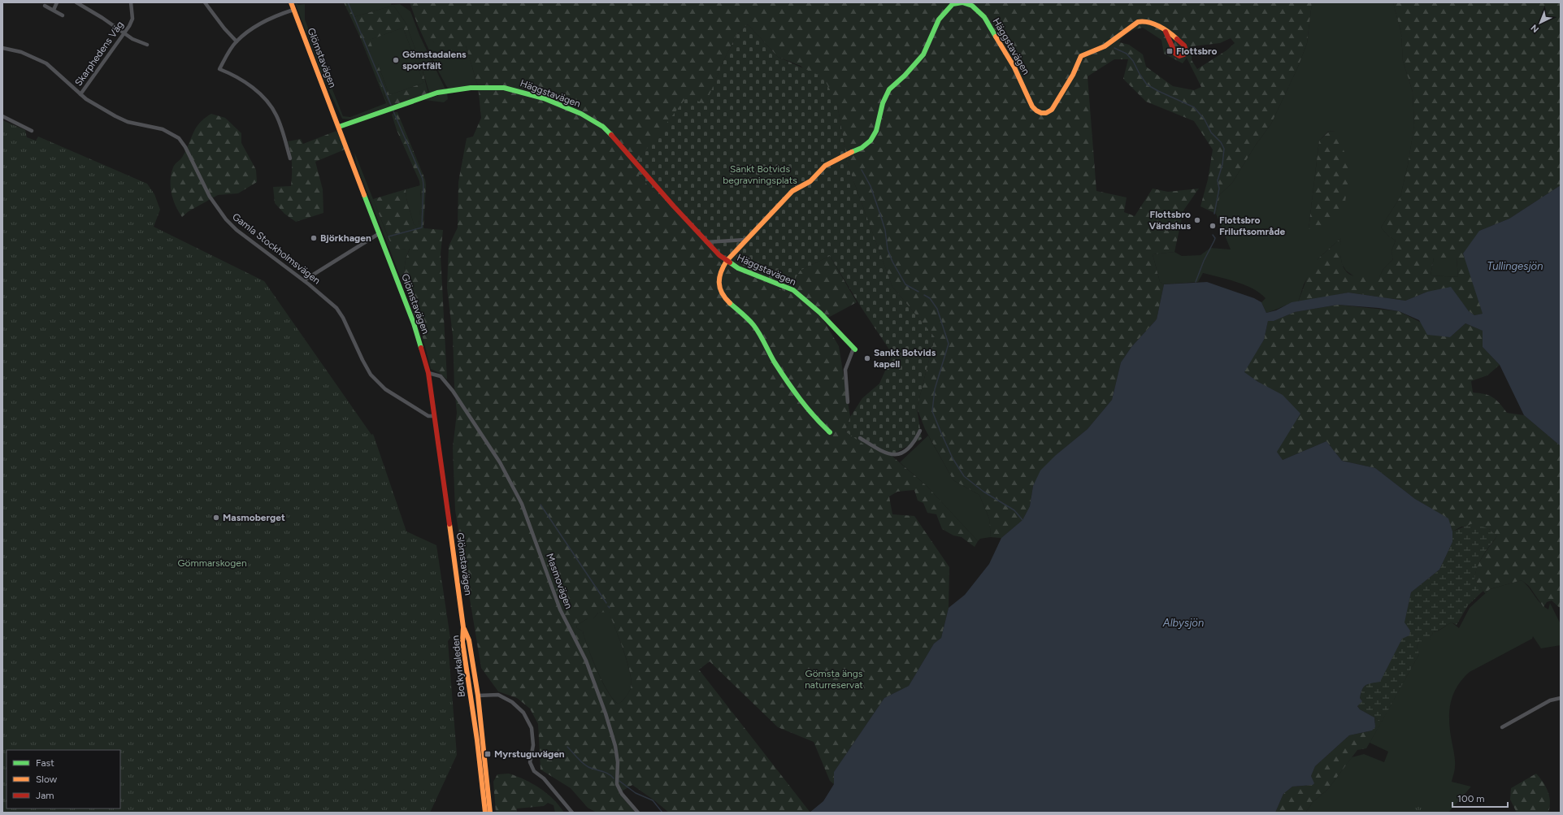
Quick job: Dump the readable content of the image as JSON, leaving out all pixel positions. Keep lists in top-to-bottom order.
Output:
{
  "streets": {
    "street": [
      "Häggstavägen",
      "Skarphedens Väg",
      "Glömstavägen",
      "Gamla Stockholmsvägen",
      "Masmovägen",
      "Botkyrkaleden"
    ]
  },
  "crossings": [
    ["Häggstavägen", "Glömstavägen"],
    ["Skarphedens Väg", "Gamla Stockholmsvägen"],
    ["Glömstavägen", "Gamla Stockholmsvägen"],
    ["Glömstavägen", "Masmovägen"],
    ["Glömstavägen", "Botkyrkaleden"]
  ],
  "water": ["Tullingesjön", "Albysjön"],
  "parks": ["Sankt Botvids begravningsplats", "Gömmarskogen", "Gömsta ängs naturreservat"],
  "places": {
    "transit": ["Flottsbro", "Myrstuguvägen"],
    "other": [
      "Gömstadalens sportfält",
      "Flottsbro Värdshus",
      "Flottsbro Friluftsområde",
      "Björkhagen",
      "Sankt Botvids kapell",
      "Masmoberget"
    ]
  },
  "legend": ["Fast", "Slow", "Jam"],
  "scale_bar": "100 m",
  "north": "bottom left"
}
